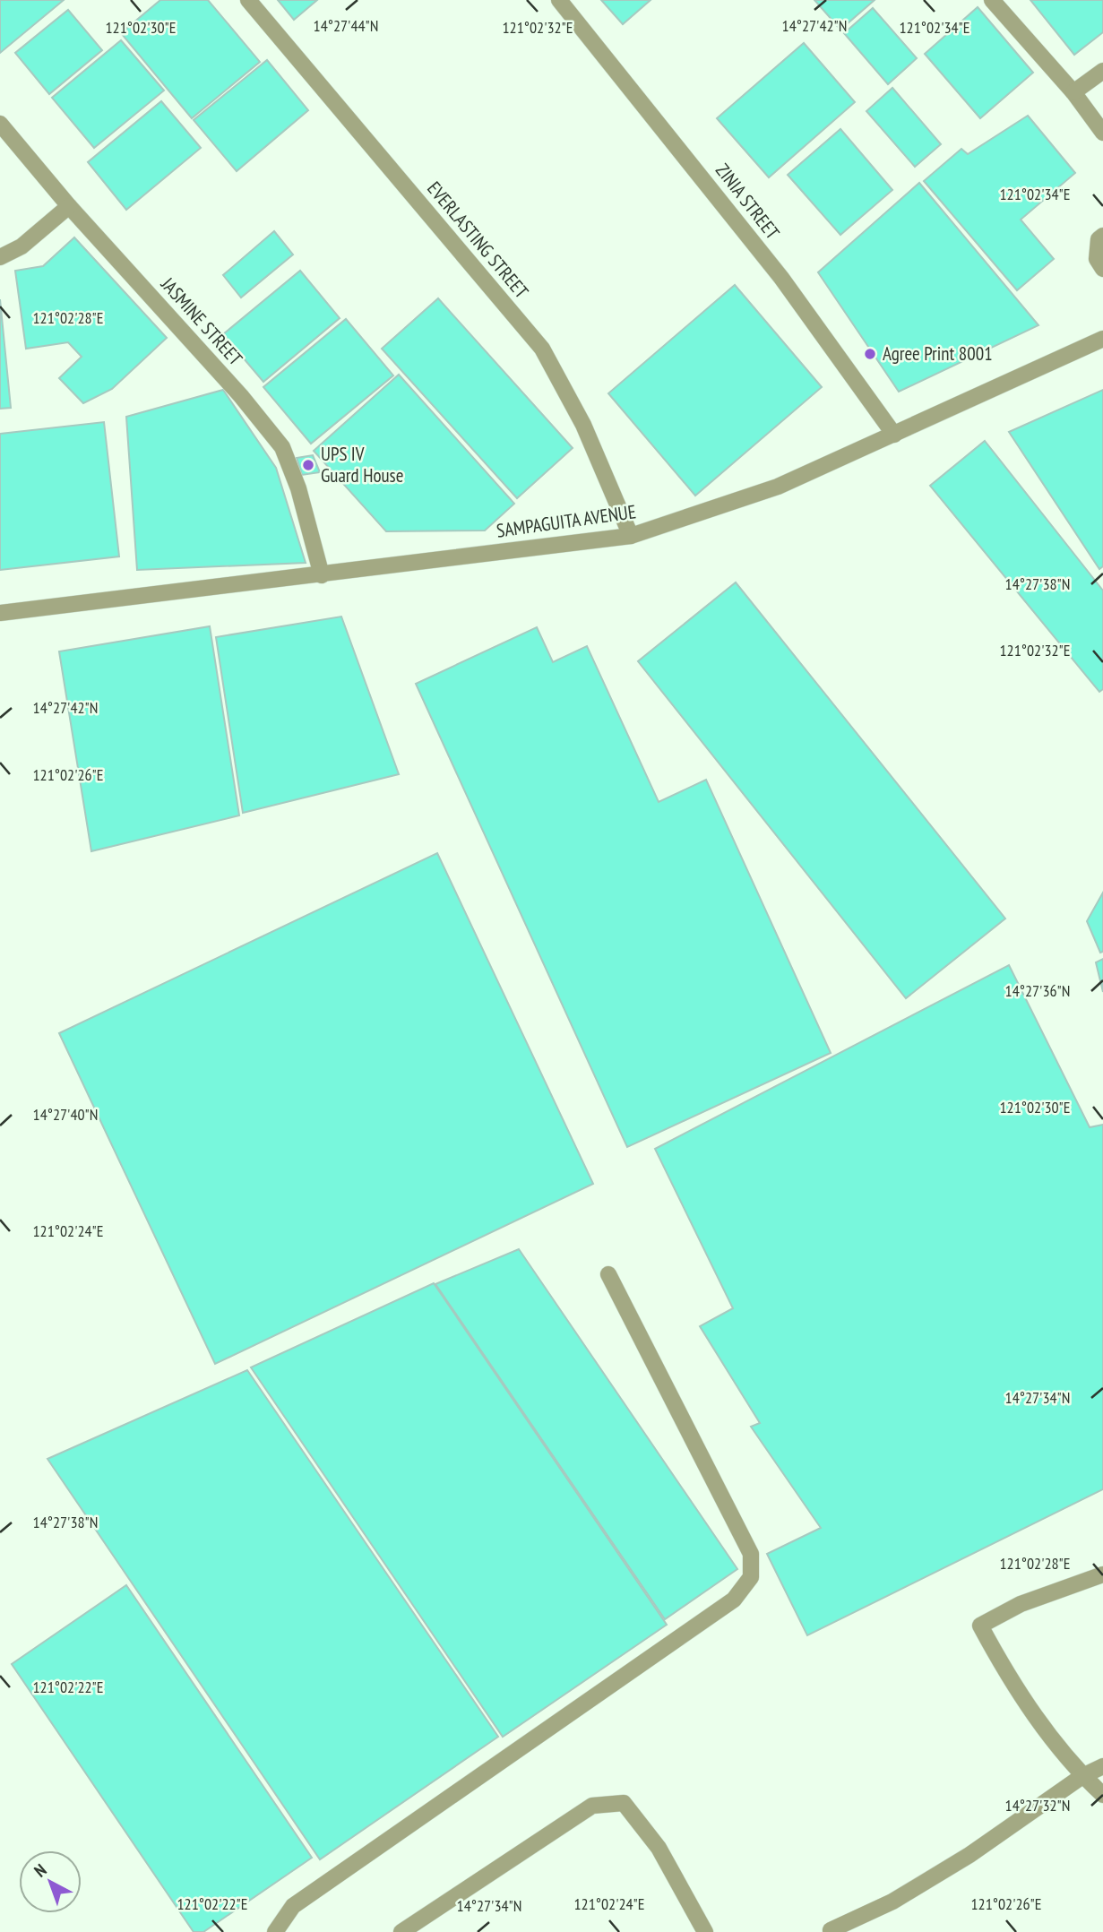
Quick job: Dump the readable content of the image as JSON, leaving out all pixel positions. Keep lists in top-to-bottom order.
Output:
{
  "streets": {
    "street": [
      "ZINIA STREET",
      "EVERLASTING STREET",
      "JASMINE STREET",
      "SAMPAGUITA AVENUE"
    ]
  },
  "crossings": [
    ["ZINIA STREET", "SAMPAGUITA AVENUE"],
    ["EVERLASTING STREET", "SAMPAGUITA AVENUE"],
    ["JASMINE STREET", "SAMPAGUITA AVENUE"]
  ],
  "places": ["Agree Print 8001", "UPS IV Guard House"],
  "north": "top left",
  "coordinates": [
    "14°27'42\"N",
    "14°27'44\"N",
    "121°02'30\"E",
    "121°02'32\"E",
    "121°02'34\"E",
    "121°02'28\"E",
    "14°27'38\"N",
    "121°02'26\"E",
    "14°27'36\"N",
    "14°27'40\"N",
    "121°02'24\"E",
    "14°27'34\"N",
    "121°02'22\"E",
    "14°27'32\"N"
  ]
}
